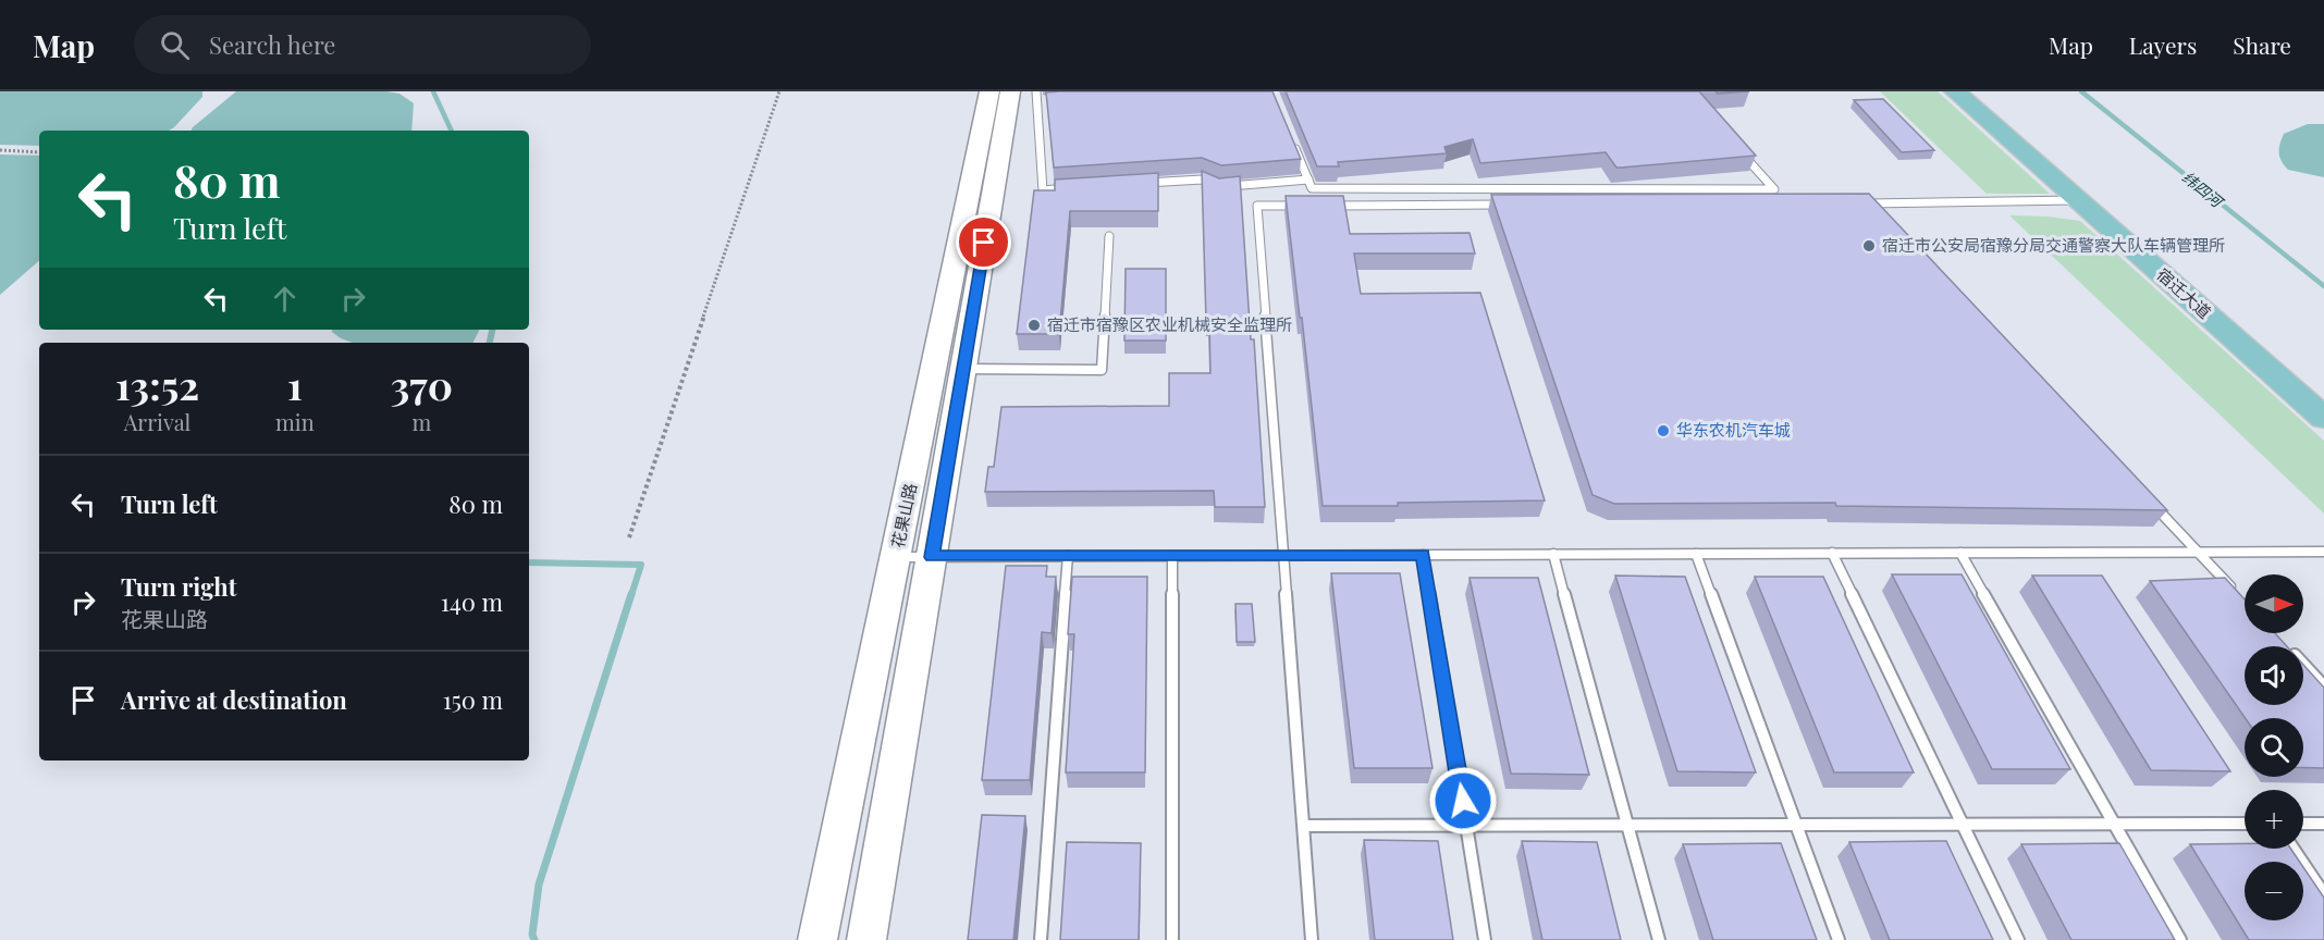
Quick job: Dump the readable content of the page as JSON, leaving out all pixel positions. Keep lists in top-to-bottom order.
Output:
{
  "streets": {
    "main road": ["宿迁大道"],
    "street": ["花果山路"]
  },
  "water": ["纬四河"],
  "places": ["宿迁市公安局宿豫分局交通警察大队车辆管理所", "宿迁市宿豫区农业机械安全监理所", "华东农机汽车城"],
  "north": "right",
  "page": {
    "header": "Map",
    "search": "Search here",
    "nav": ["Map", "Layers", "Share"],
    "turn": ["80 m", "Turn left"],
    "eta": [
      "13:52",
      "Arrival",
      "1",
      "min",
      "370",
      "m"
    ],
    "list": [
      {
        "name": "Turn left",
        "value": "80 m"
      },
      {
        "name": "Turn right",
        "note": "花果山路",
        "value": "140 m"
      },
      {
        "name": "Arrive at destination",
        "value": "150 m"
      }
    ],
    "map_buttons": ["+", "−"]
  }
}
